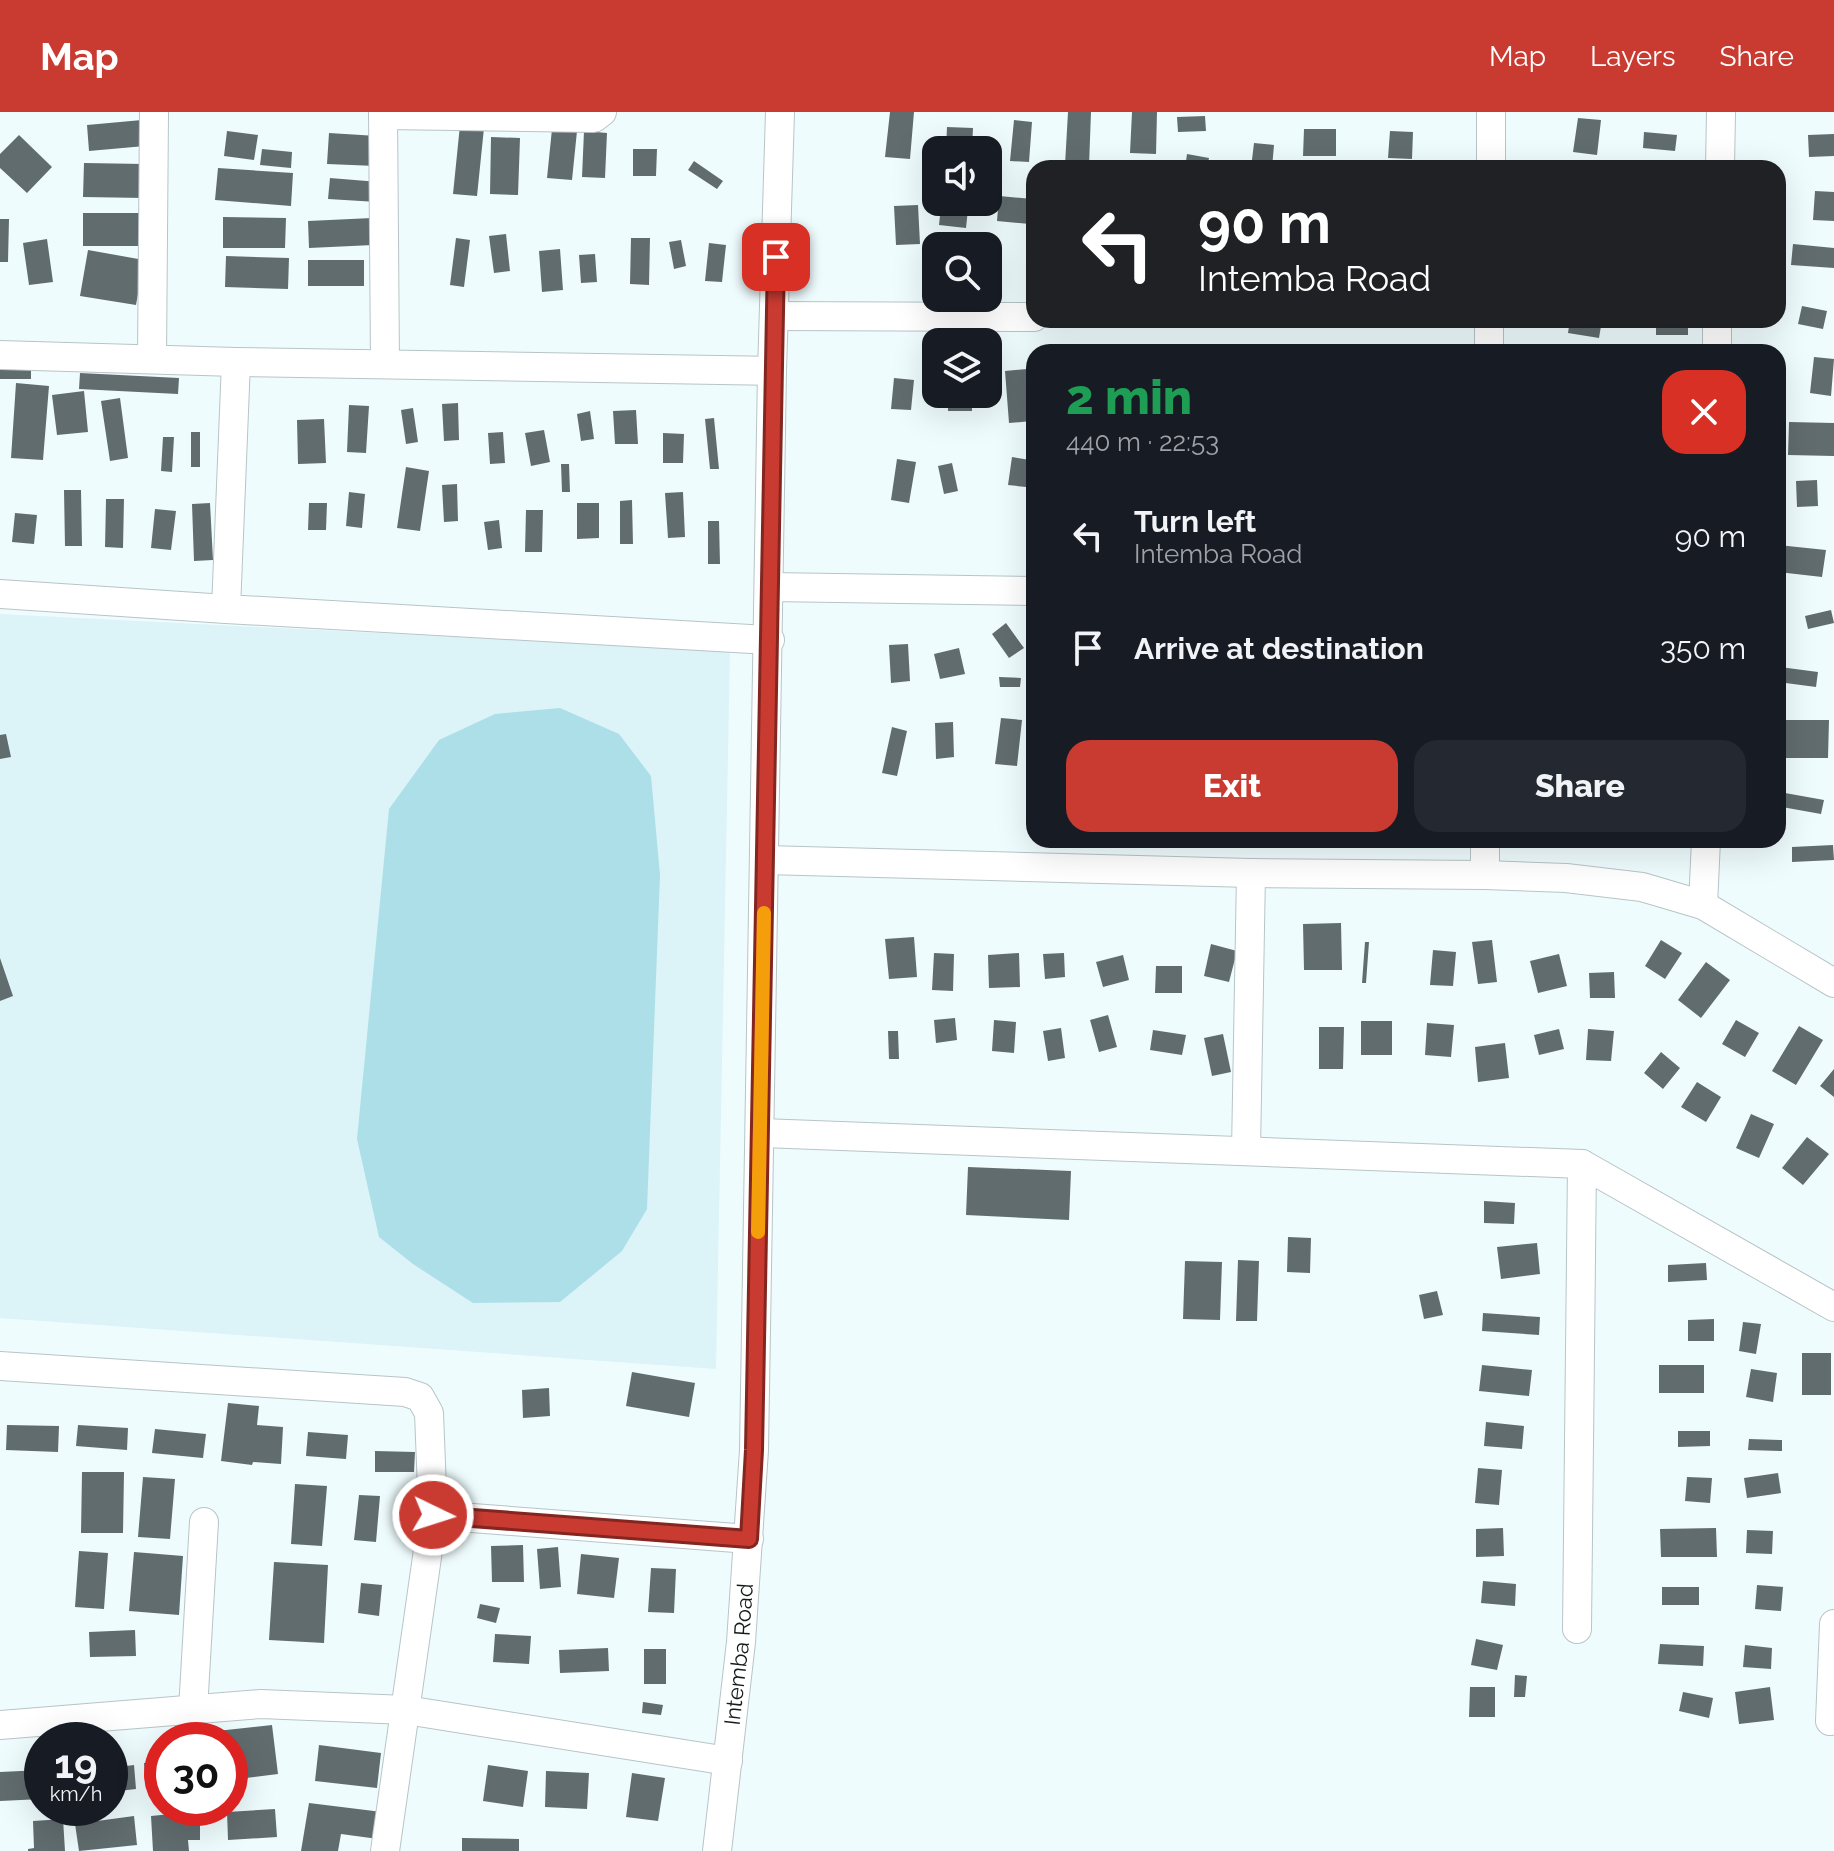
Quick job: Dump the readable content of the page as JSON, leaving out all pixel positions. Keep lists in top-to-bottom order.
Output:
{
  "streets": {
    "street": ["Intemba Road"]
  },
  "page": {
    "header": "Map",
    "nav": ["Map", "Layers", "Share"],
    "turn": ["90 m", "Intemba Road"],
    "heading": ["2 min", "440 m · 22:53"],
    "list": [
      {
        "name": "Turn left",
        "note": "Intemba Road",
        "value": "90 m"
      },
      {
        "name": "Arrive at destination",
        "value": "350 m"
      }
    ],
    "buttons": ["Exit", "Share"],
    "speed": "19 km/h",
    "limit": "30"
  }
}
